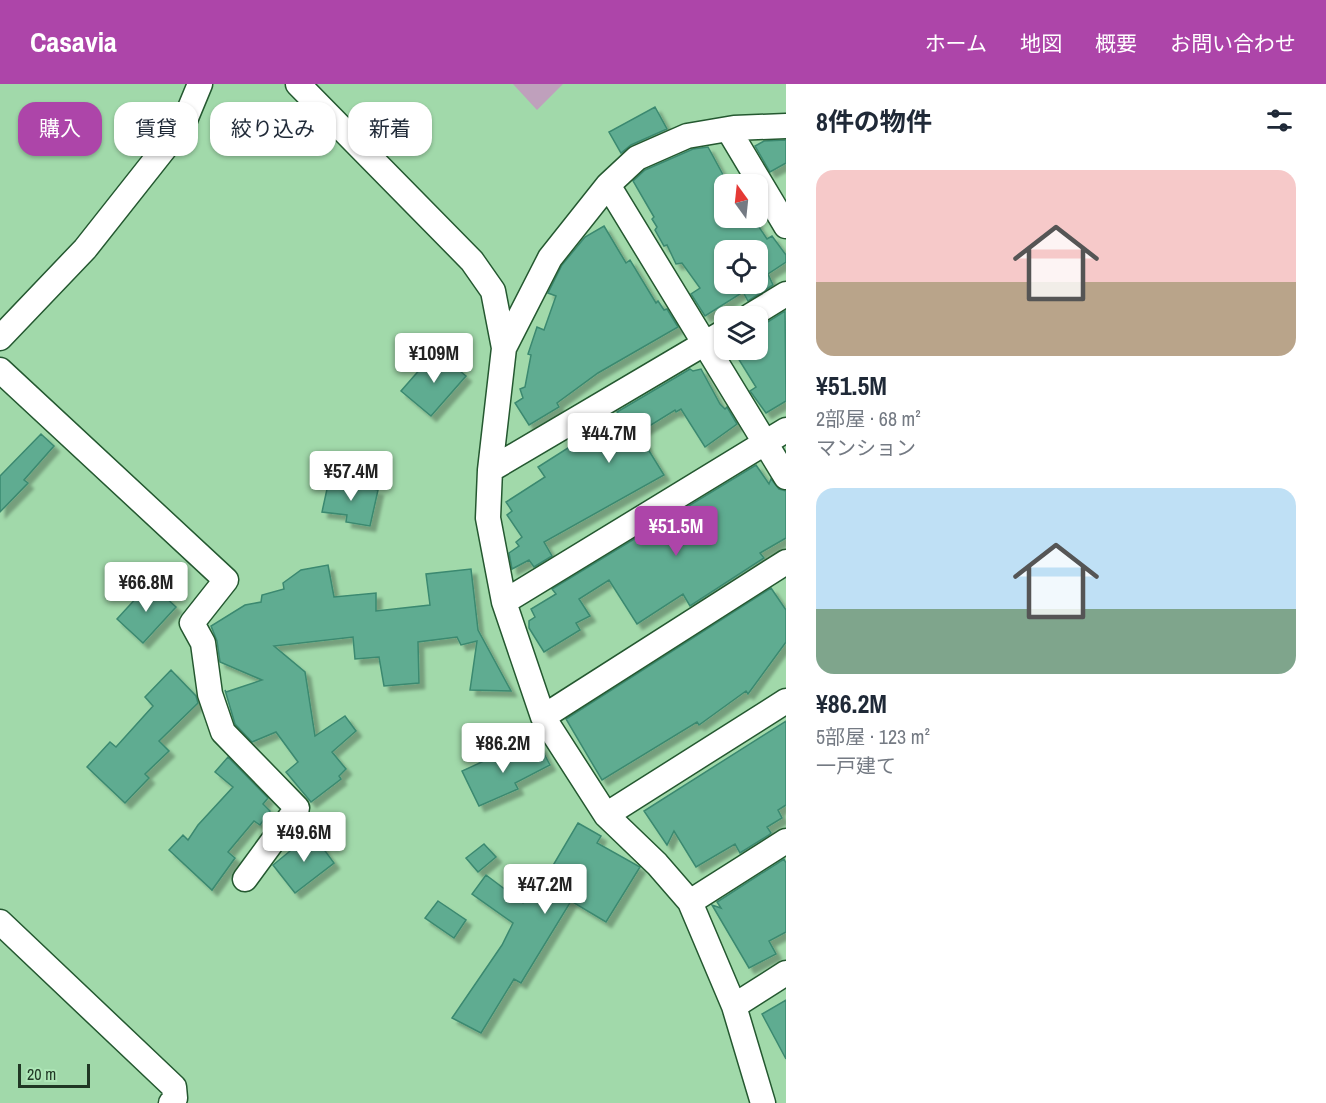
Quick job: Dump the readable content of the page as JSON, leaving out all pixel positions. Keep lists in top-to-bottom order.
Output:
{
  "scale_bar": "20 m",
  "north": "top",
  "page": {
    "header": "Casavia",
    "nav": [
      "ホーム",
      "地図",
      "概要",
      "お問い合わせ"
    ],
    "heading": "8件の物件",
    "chip": [
      "購入",
      "賃貸",
      "絞り込み",
      "新着"
    ],
    "list": [
      {
        "name": "¥51.5M",
        "note": "2部屋 · 68 m² · マンション"
      },
      {
        "name": "¥86.2M",
        "note": "5部屋 · 123 m² · 一戸建て"
      }
    ],
    "price": [
      "¥109M",
      "¥44.7M",
      "¥57.4M",
      "¥51.5M",
      "¥66.8M",
      "¥86.2M",
      "¥49.6M",
      "¥47.2M"
    ],
    "scale": "20 m"
  }
}
